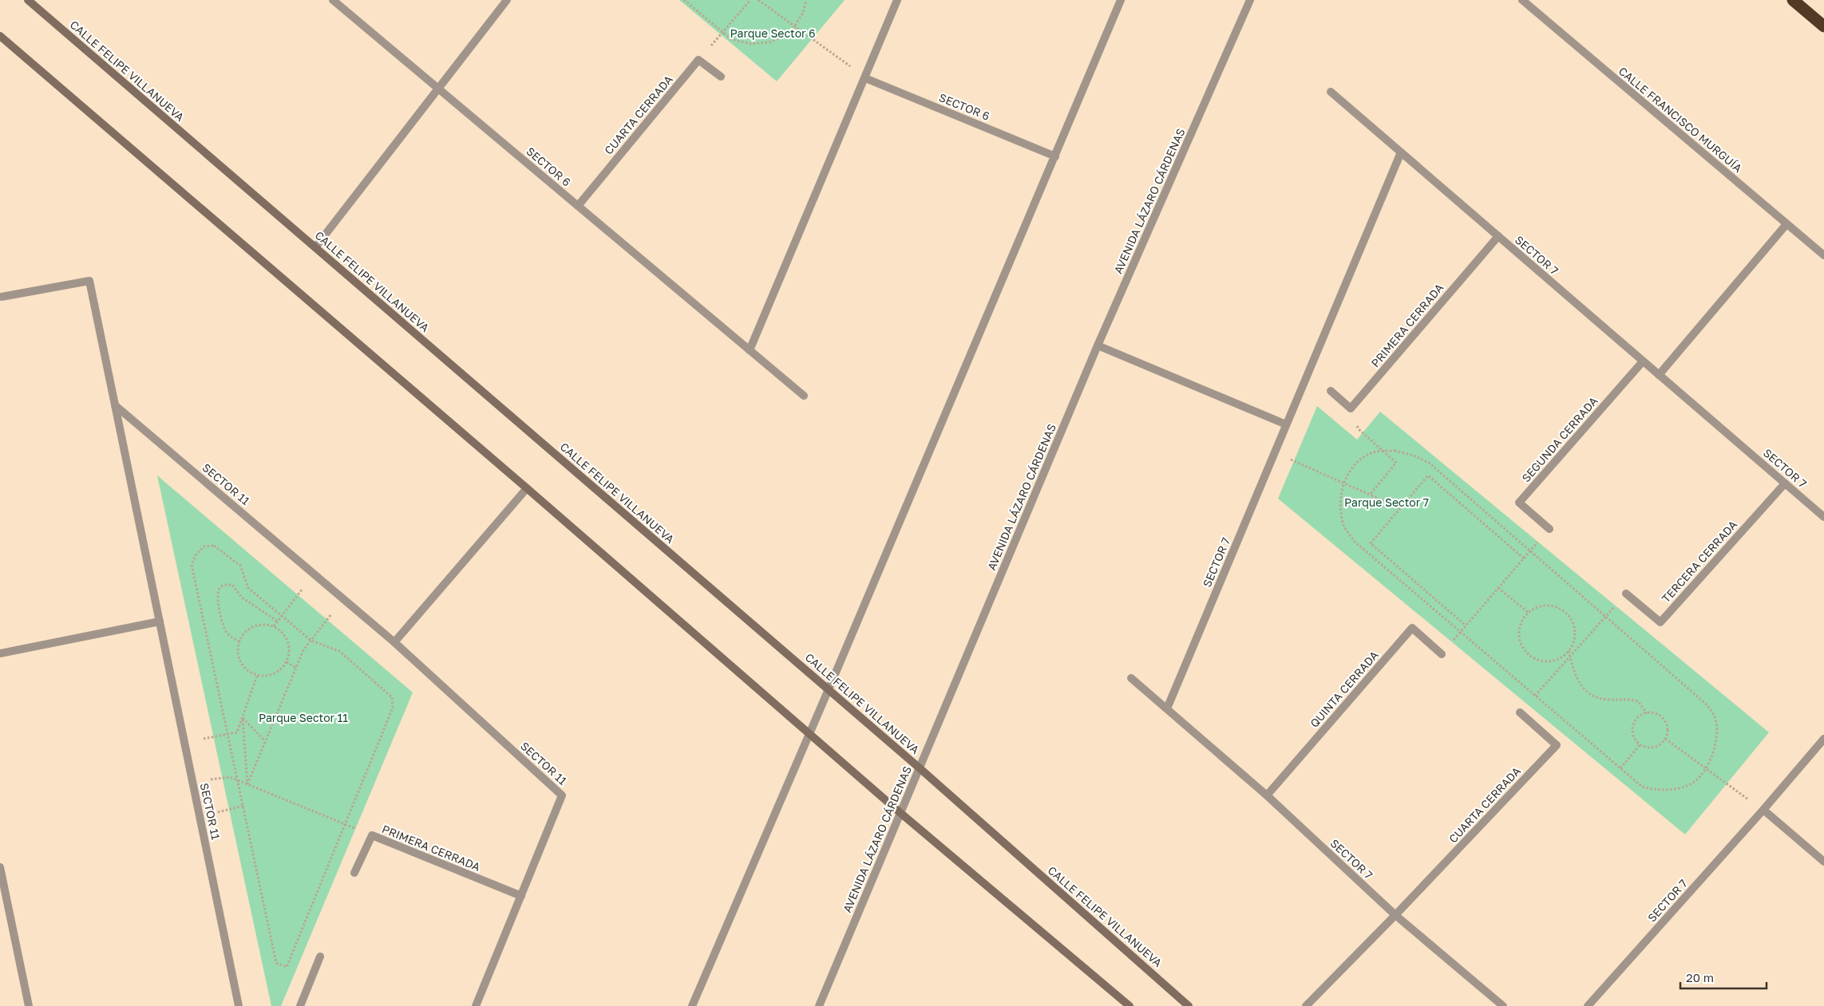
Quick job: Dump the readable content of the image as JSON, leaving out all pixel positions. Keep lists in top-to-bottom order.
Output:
{
  "streets": {
    "main road": ["CALLE FELIPE VILLANUEVA"],
    "street": [
      "SECTOR 6",
      "CUARTA CERRADA",
      "CALLE FRANCISCO MURGUÍA",
      "AVENIDA LÁZARO CÁRDENAS",
      "SECTOR 7",
      "PRIMERA CERRADA",
      "SEGUNDA CERRADA",
      "SECTOR 11",
      "TERCERA CERRADA",
      "QUINTA CERRADA"
    ]
  },
  "crossings": [
    ["CALLE FELIPE VILLANUEVA", "AVENIDA LÁZARO CÁRDENAS"],
    ["SECTOR 6", "CUARTA CERRADA"],
    ["CUARTA CERRADA", "SECTOR 7"],
    ["SECTOR 7", "PRIMERA CERRADA"],
    ["SECTOR 7", "SEGUNDA CERRADA"],
    ["SECTOR 7", "TERCERA CERRADA"],
    ["SECTOR 7", "QUINTA CERRADA"],
    ["PRIMERA CERRADA", "SECTOR 11"]
  ],
  "parks": ["Parque Sector 6", "Parque Sector 7", "Parque Sector 11"],
  "scale_bar": "20 m"
}
